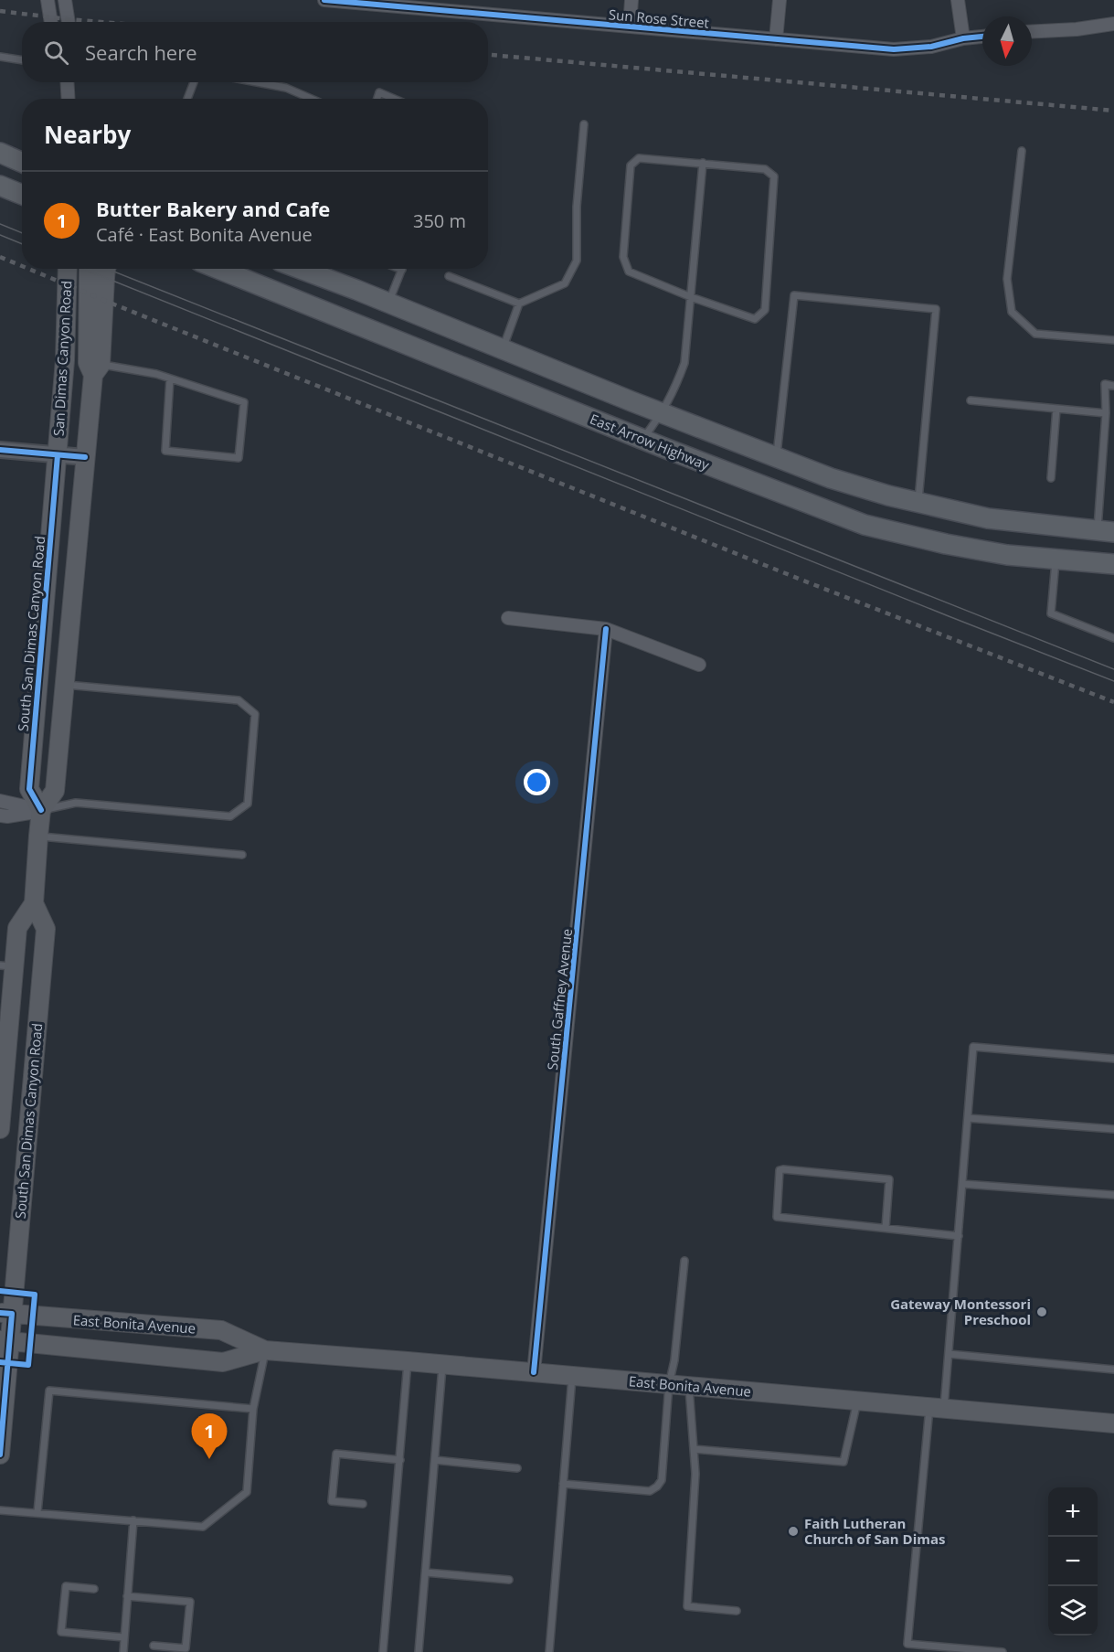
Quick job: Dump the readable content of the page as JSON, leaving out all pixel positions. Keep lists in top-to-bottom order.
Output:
{
  "streets": {
    "main road": [
      "San Dimas Canyon Road",
      "East Arrow Highway",
      "South San Dimas Canyon Road",
      "East Bonita Avenue"
    ],
    "street": ["Sun Rose Street", "South Gaffney Avenue"]
  },
  "crossings": [
    ["San Dimas Canyon Road", "South San Dimas Canyon Road"],
    ["South San Dimas Canyon Road", "East Bonita Avenue"],
    ["South Gaffney Avenue", "East Bonita Avenue"]
  ],
  "places": ["Gateway Montessori Preschool", "Faith Lutheran Church of San Dimas"],
  "north": "bottom",
  "page": {
    "search": "Search here",
    "heading": "Nearby",
    "list": [
      {
        "mark": "1",
        "name": "Butter Bakery and Cafe",
        "note": "Café · East Bonita Avenue",
        "value": "350 m"
      }
    ],
    "pins": "1",
    "map_buttons": ["+", "−"]
  }
}
